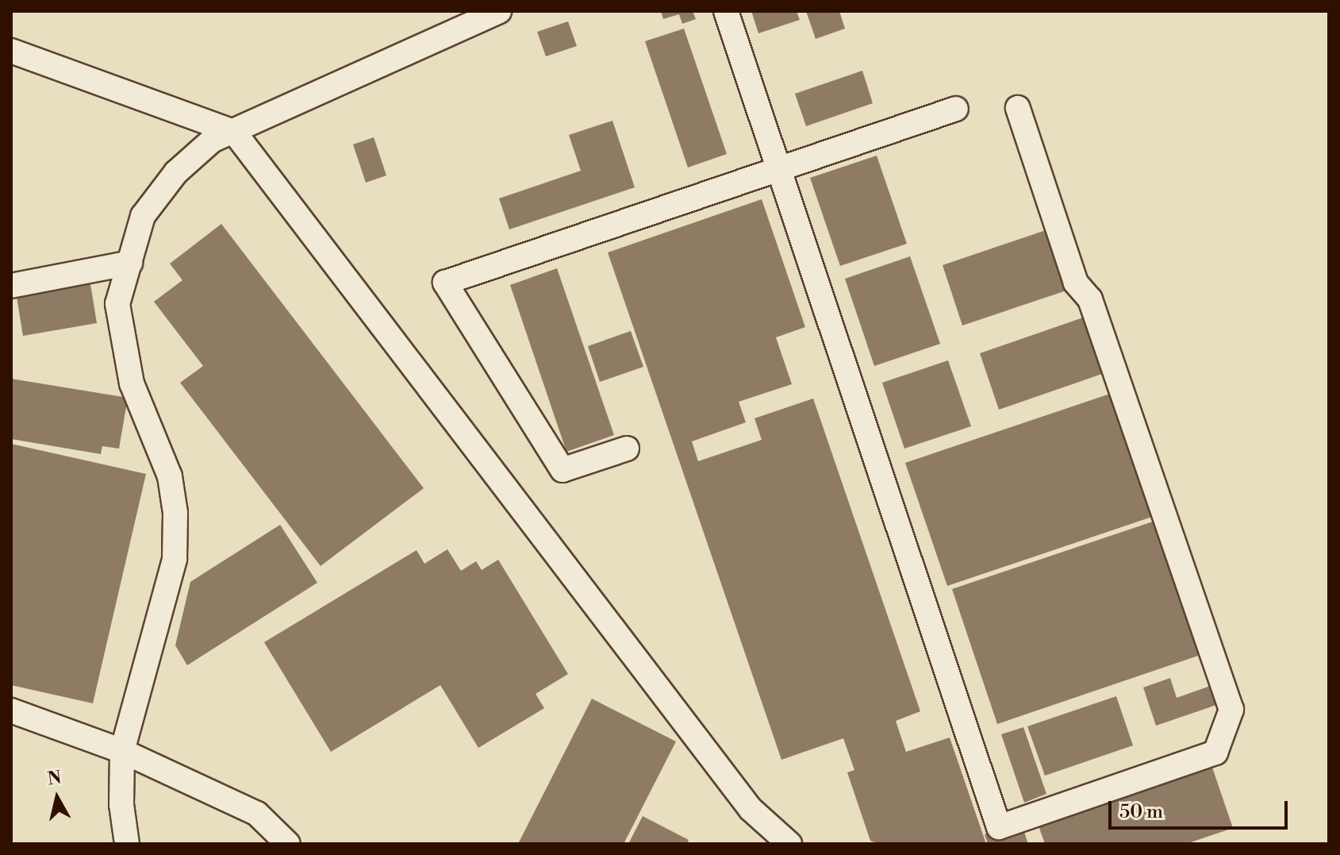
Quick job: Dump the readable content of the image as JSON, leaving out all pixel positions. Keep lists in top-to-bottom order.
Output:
{
  "scale_bar": "50 m",
  "north": "top"
}
